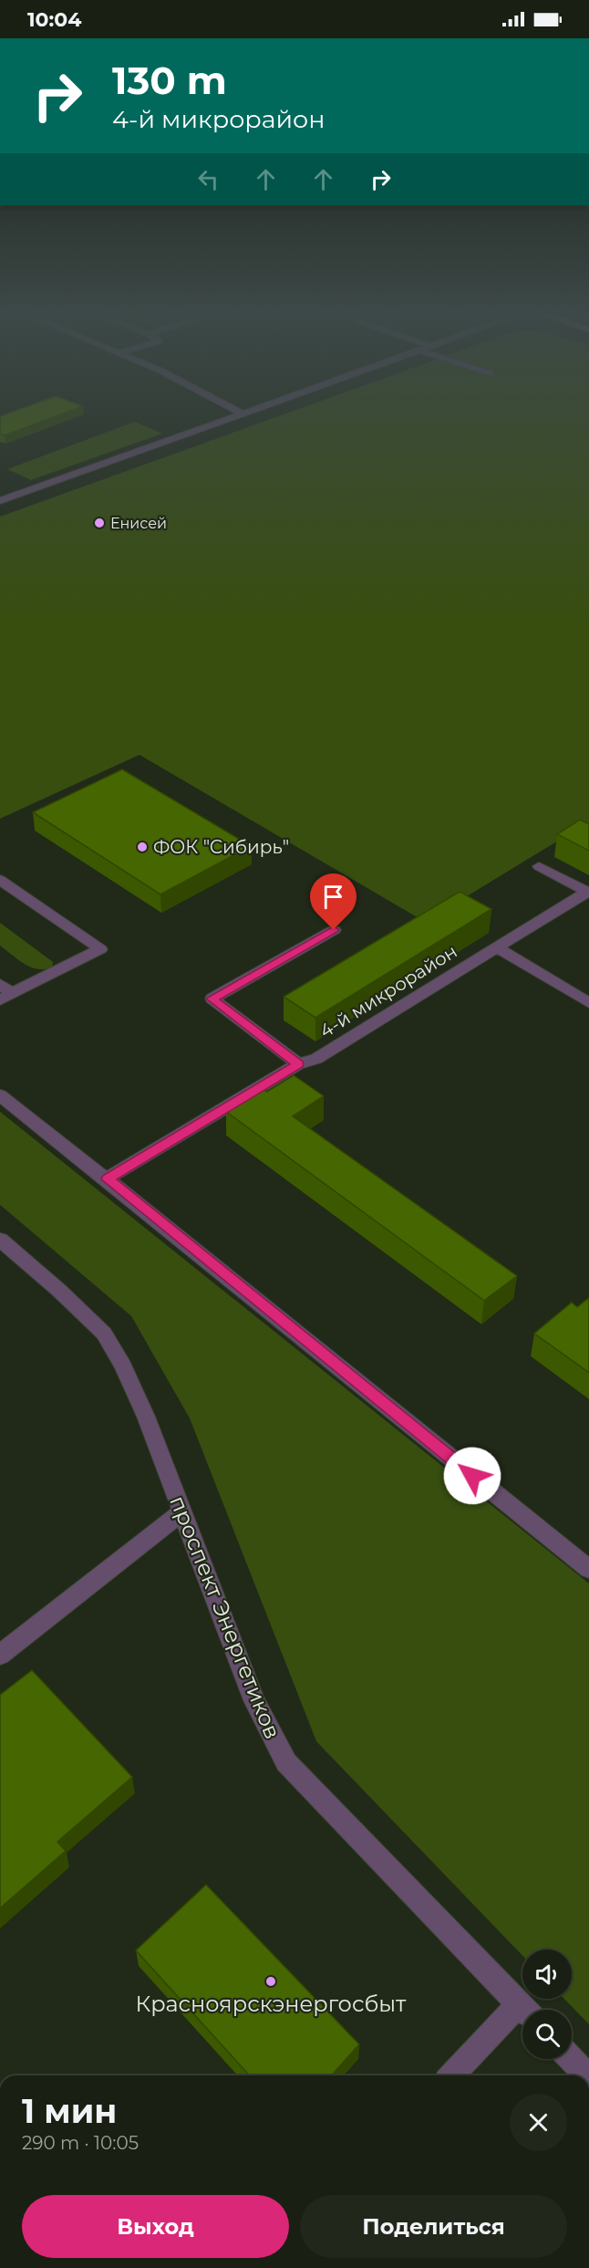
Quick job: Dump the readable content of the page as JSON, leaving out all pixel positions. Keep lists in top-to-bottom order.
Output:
{
  "streets": {
    "street": ["4-й микрорайон", "проспект Энергетиков"]
  },
  "places": ["Енисей", "ФОК \"Сибирь\"", "Красноярскэнергосбыт"],
  "page": {
    "status": "10:04",
    "turn": ["130 m", "4-й микрорайон"],
    "heading": ["1 мин", "290 m · 10:05"],
    "buttons": ["Выход", "Поделиться"]
  }
}
